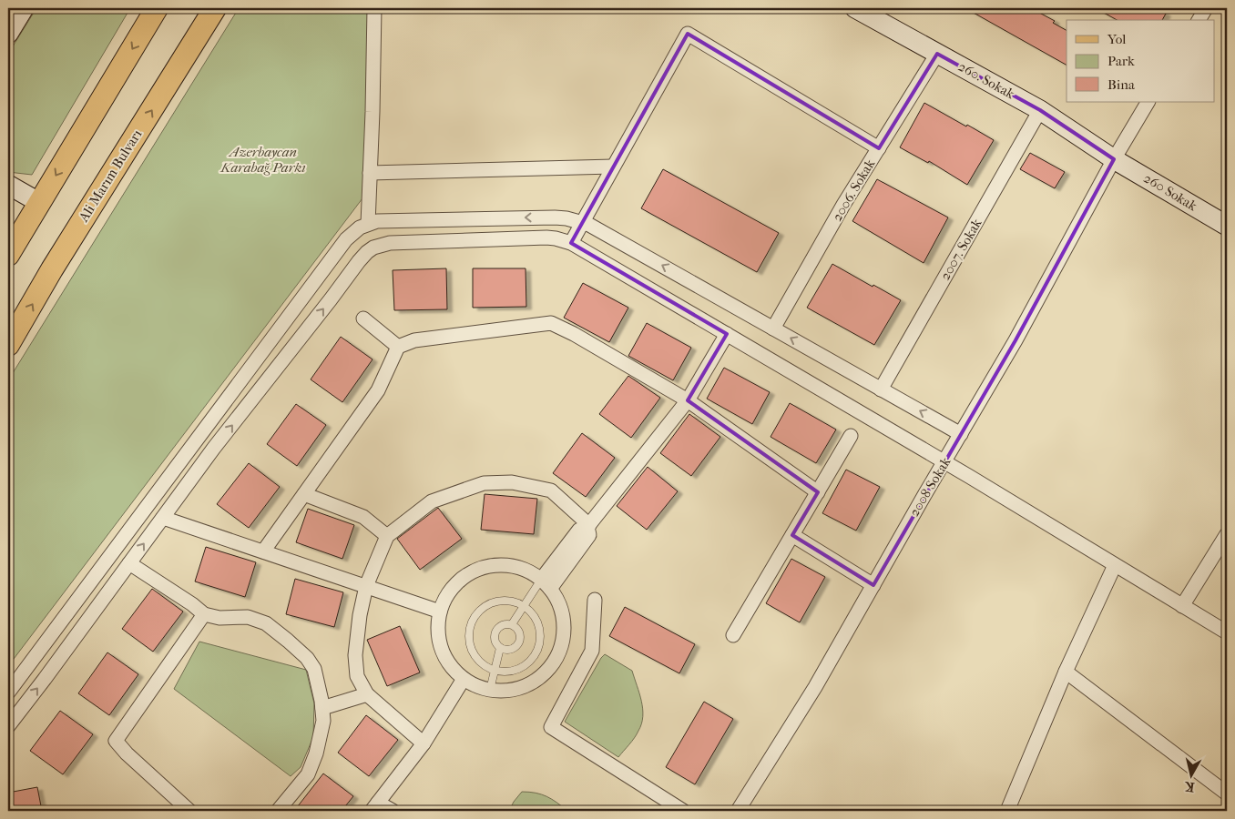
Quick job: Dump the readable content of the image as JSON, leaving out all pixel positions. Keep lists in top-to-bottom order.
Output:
{
  "streets": {
    "main road": ["Ali Marım Bulvarı"],
    "street": [
      "260. Sokak",
      "2006. Sokak",
      "260 Sokak",
      "2007. Sokak",
      "2008 Sokak"
    ]
  },
  "crossings": [
    ["260. Sokak", "2006. Sokak"],
    ["260. Sokak", "260 Sokak"],
    ["260. Sokak", "2007. Sokak"],
    ["260. Sokak", "2008 Sokak"],
    ["260 Sokak", "2008 Sokak"]
  ],
  "parks": ["Azerbaycan Karabağ Parkı"],
  "legend": ["Yol", "Park", "Bina"],
  "north": "bottom"
}
